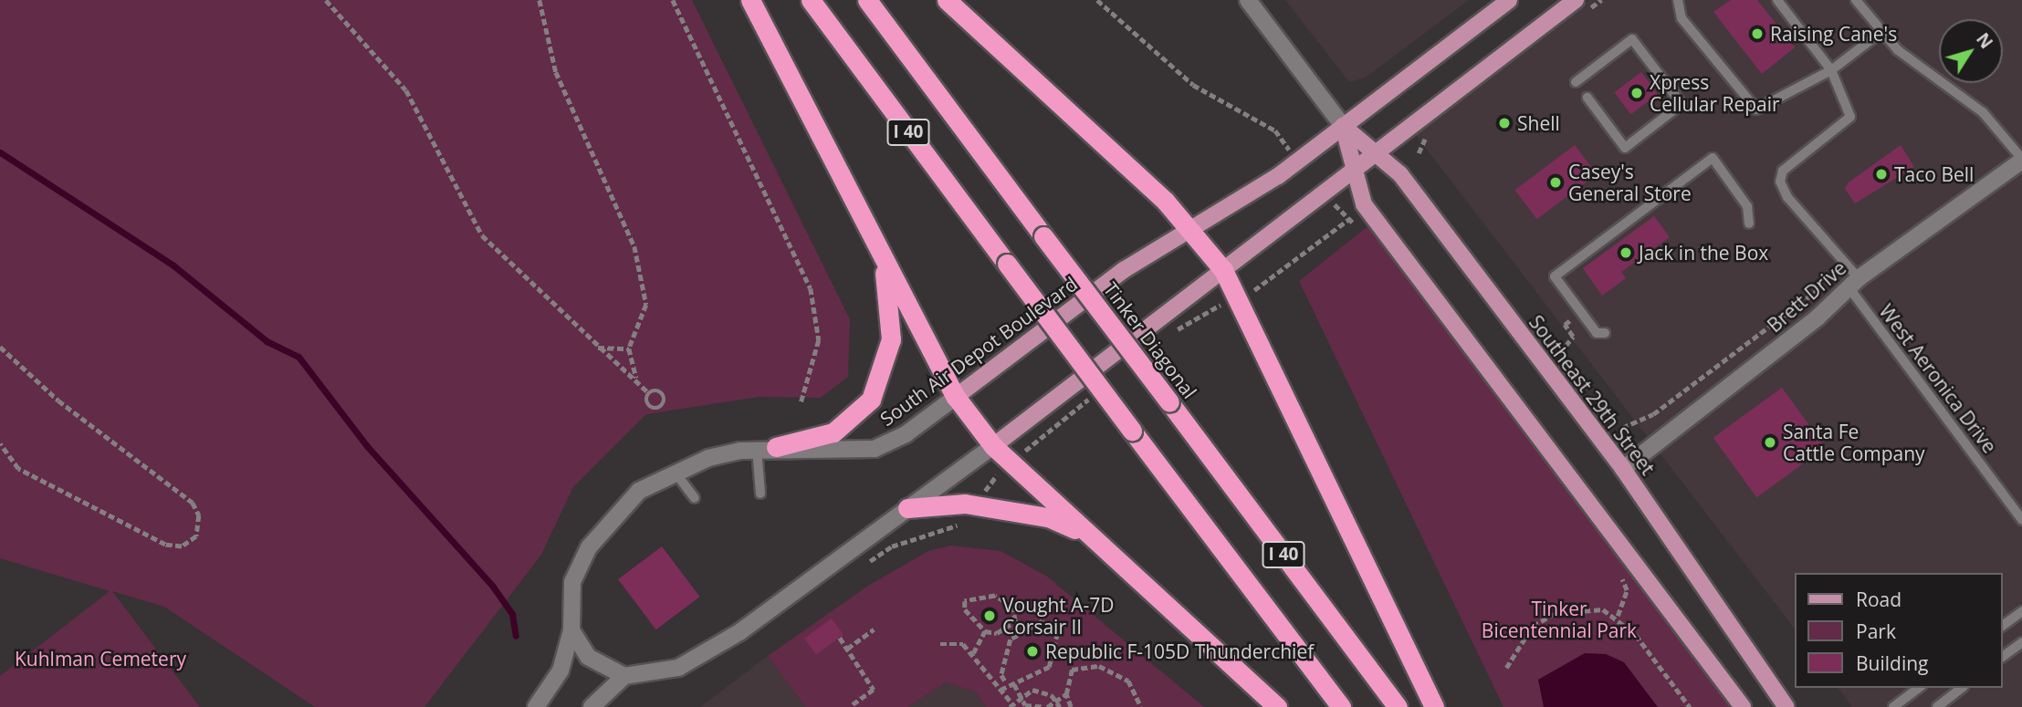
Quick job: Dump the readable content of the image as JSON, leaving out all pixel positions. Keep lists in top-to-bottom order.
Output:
{
  "streets": {
    "highway": ["I 40", "Tinker Diagonal"],
    "main road": ["Brett Drive", "South Air Depot Boulevard", "Southeast 29th Street"],
    "lane": ["West Aeronica Drive"]
  },
  "crossings": [
    ["Brett Drive", "West Aeronica Drive"],
    ["Brett Drive", "Southeast 29th Street"],
    ["South Air Depot Boulevard", "Southeast 29th Street"]
  ],
  "parks": ["Tinker Bicentennial Park", "Kuhlman Cemetery"],
  "places": [
    "Raising Cane's",
    "Xpress Cellular Repair",
    "Shell",
    "Taco Bell",
    "Casey's General Store",
    "Jack in the Box",
    "Santa Fe Cattle Company",
    "Vought A-7D Corsair II",
    "Republic F-105D Thunderchief"
  ],
  "legend": ["Road", "Park", "Building"],
  "north": "top right"
}
